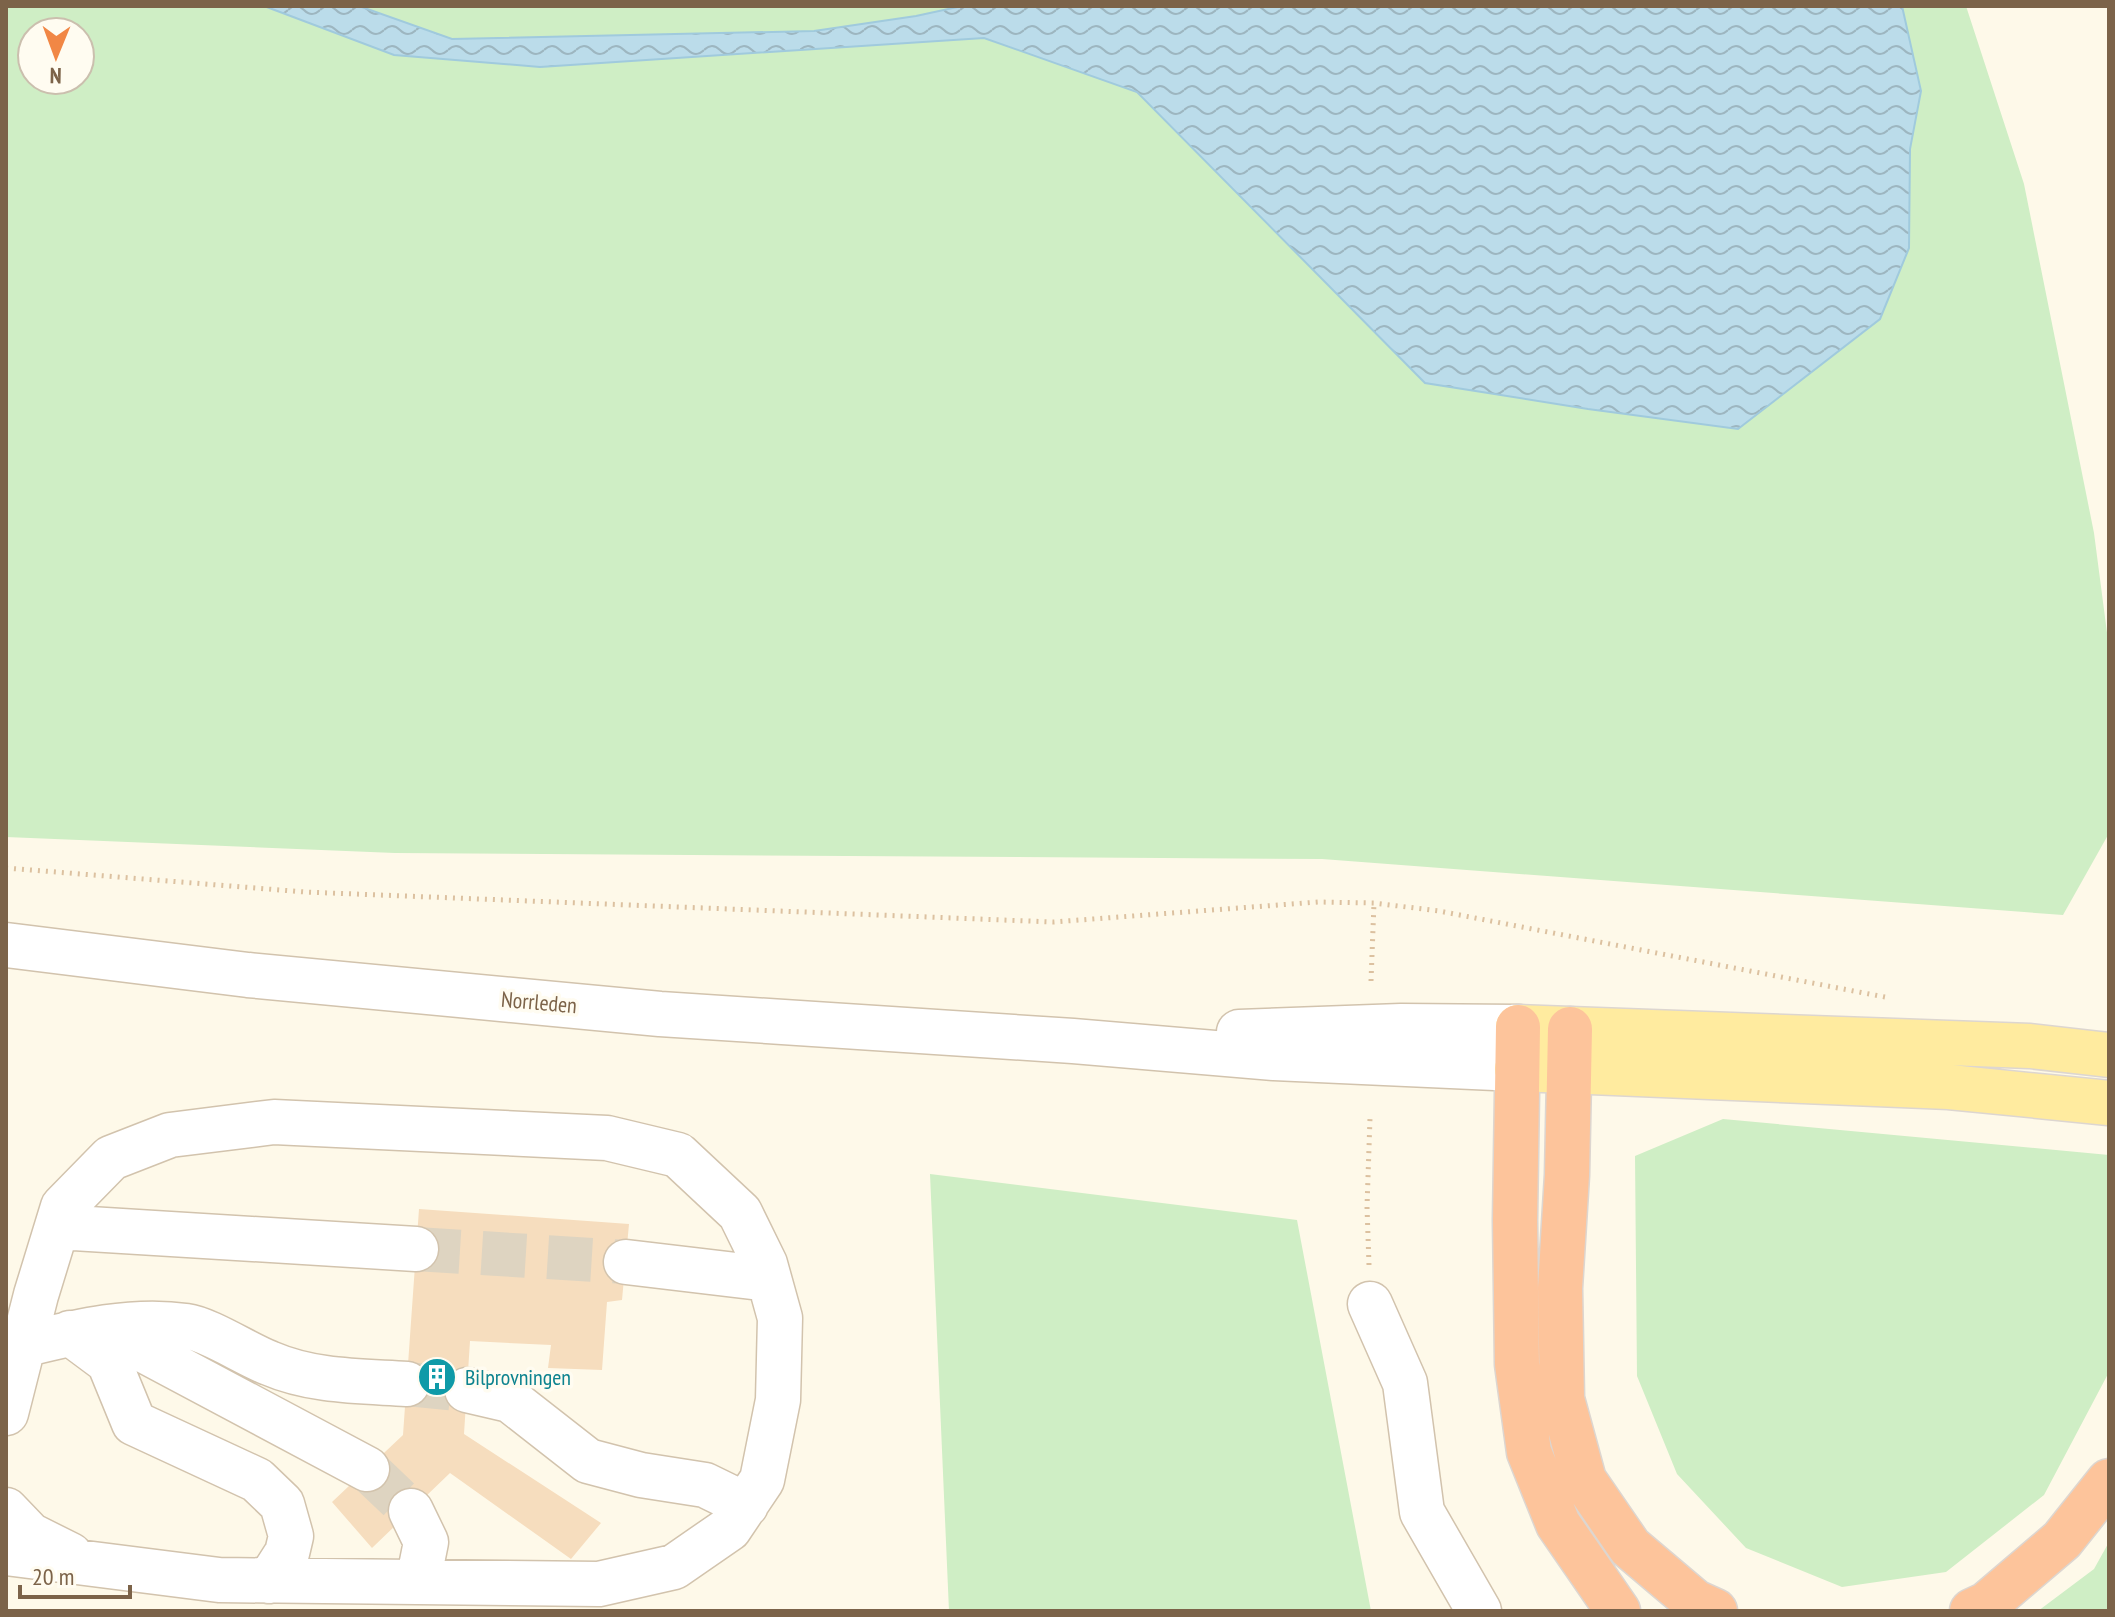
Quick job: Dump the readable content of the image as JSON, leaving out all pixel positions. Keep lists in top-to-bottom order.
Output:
{
  "streets": {
    "street": ["Norrleden"]
  },
  "places": {
    "building": ["Bilprovningen"]
  },
  "scale_bar": "20 m",
  "north": "bottom"
}
